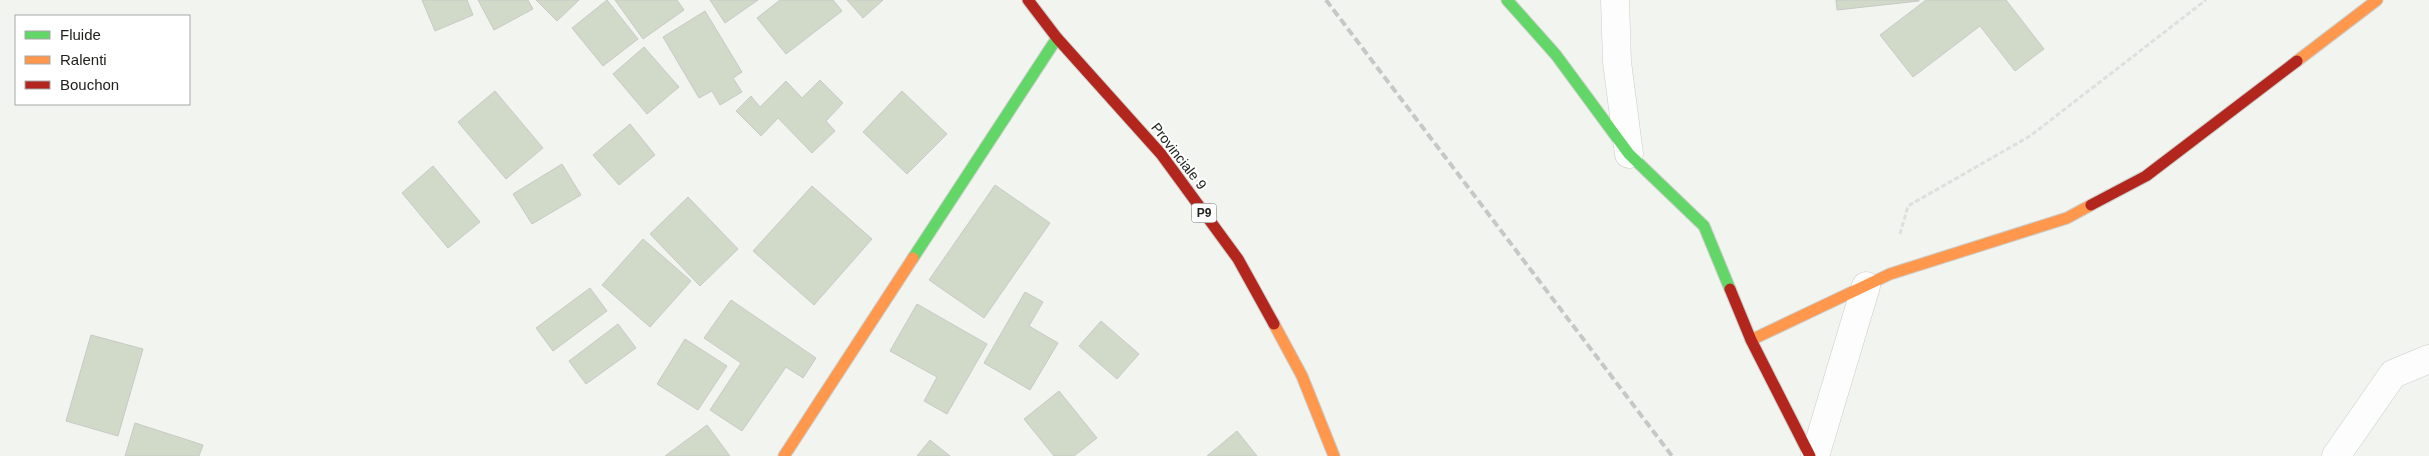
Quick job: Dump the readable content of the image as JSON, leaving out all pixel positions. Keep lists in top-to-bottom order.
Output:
{
  "streets": {
    "street": ["Provinciale 9", "P9"]
  },
  "legend": ["Fluide", "Ralenti", "Bouchon"]
}
